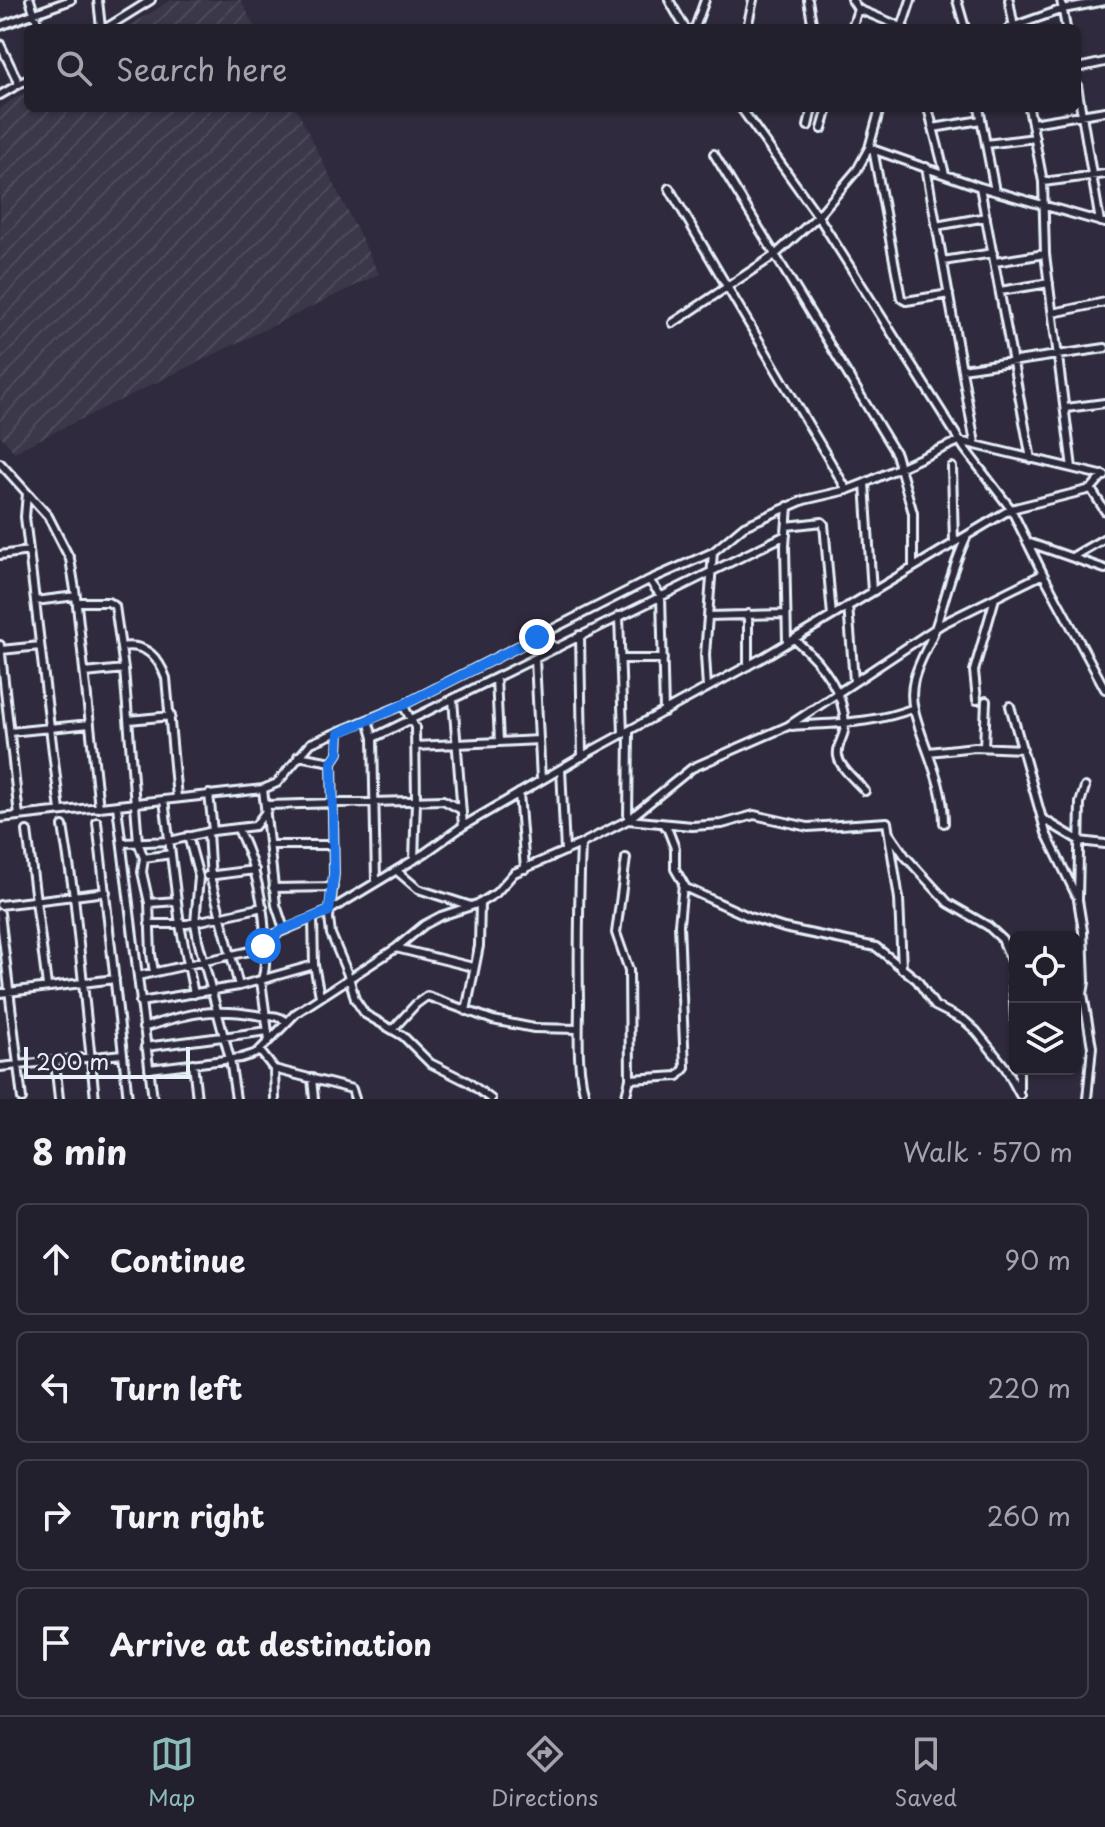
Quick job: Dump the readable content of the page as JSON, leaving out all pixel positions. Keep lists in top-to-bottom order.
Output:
{
  "scale_bar": "200 m",
  "page": {
    "search": "Search here",
    "scale": "200 m",
    "heading": ["8 min", "Walk · 570 m"],
    "list": [
      ["Continue", "90 m"],
      ["Turn left", "220 m"],
      ["Turn right", "260 m"],
      "Arrive at destination"
    ],
    "nav": ["Map", "Directions", "Saved"]
  }
}
